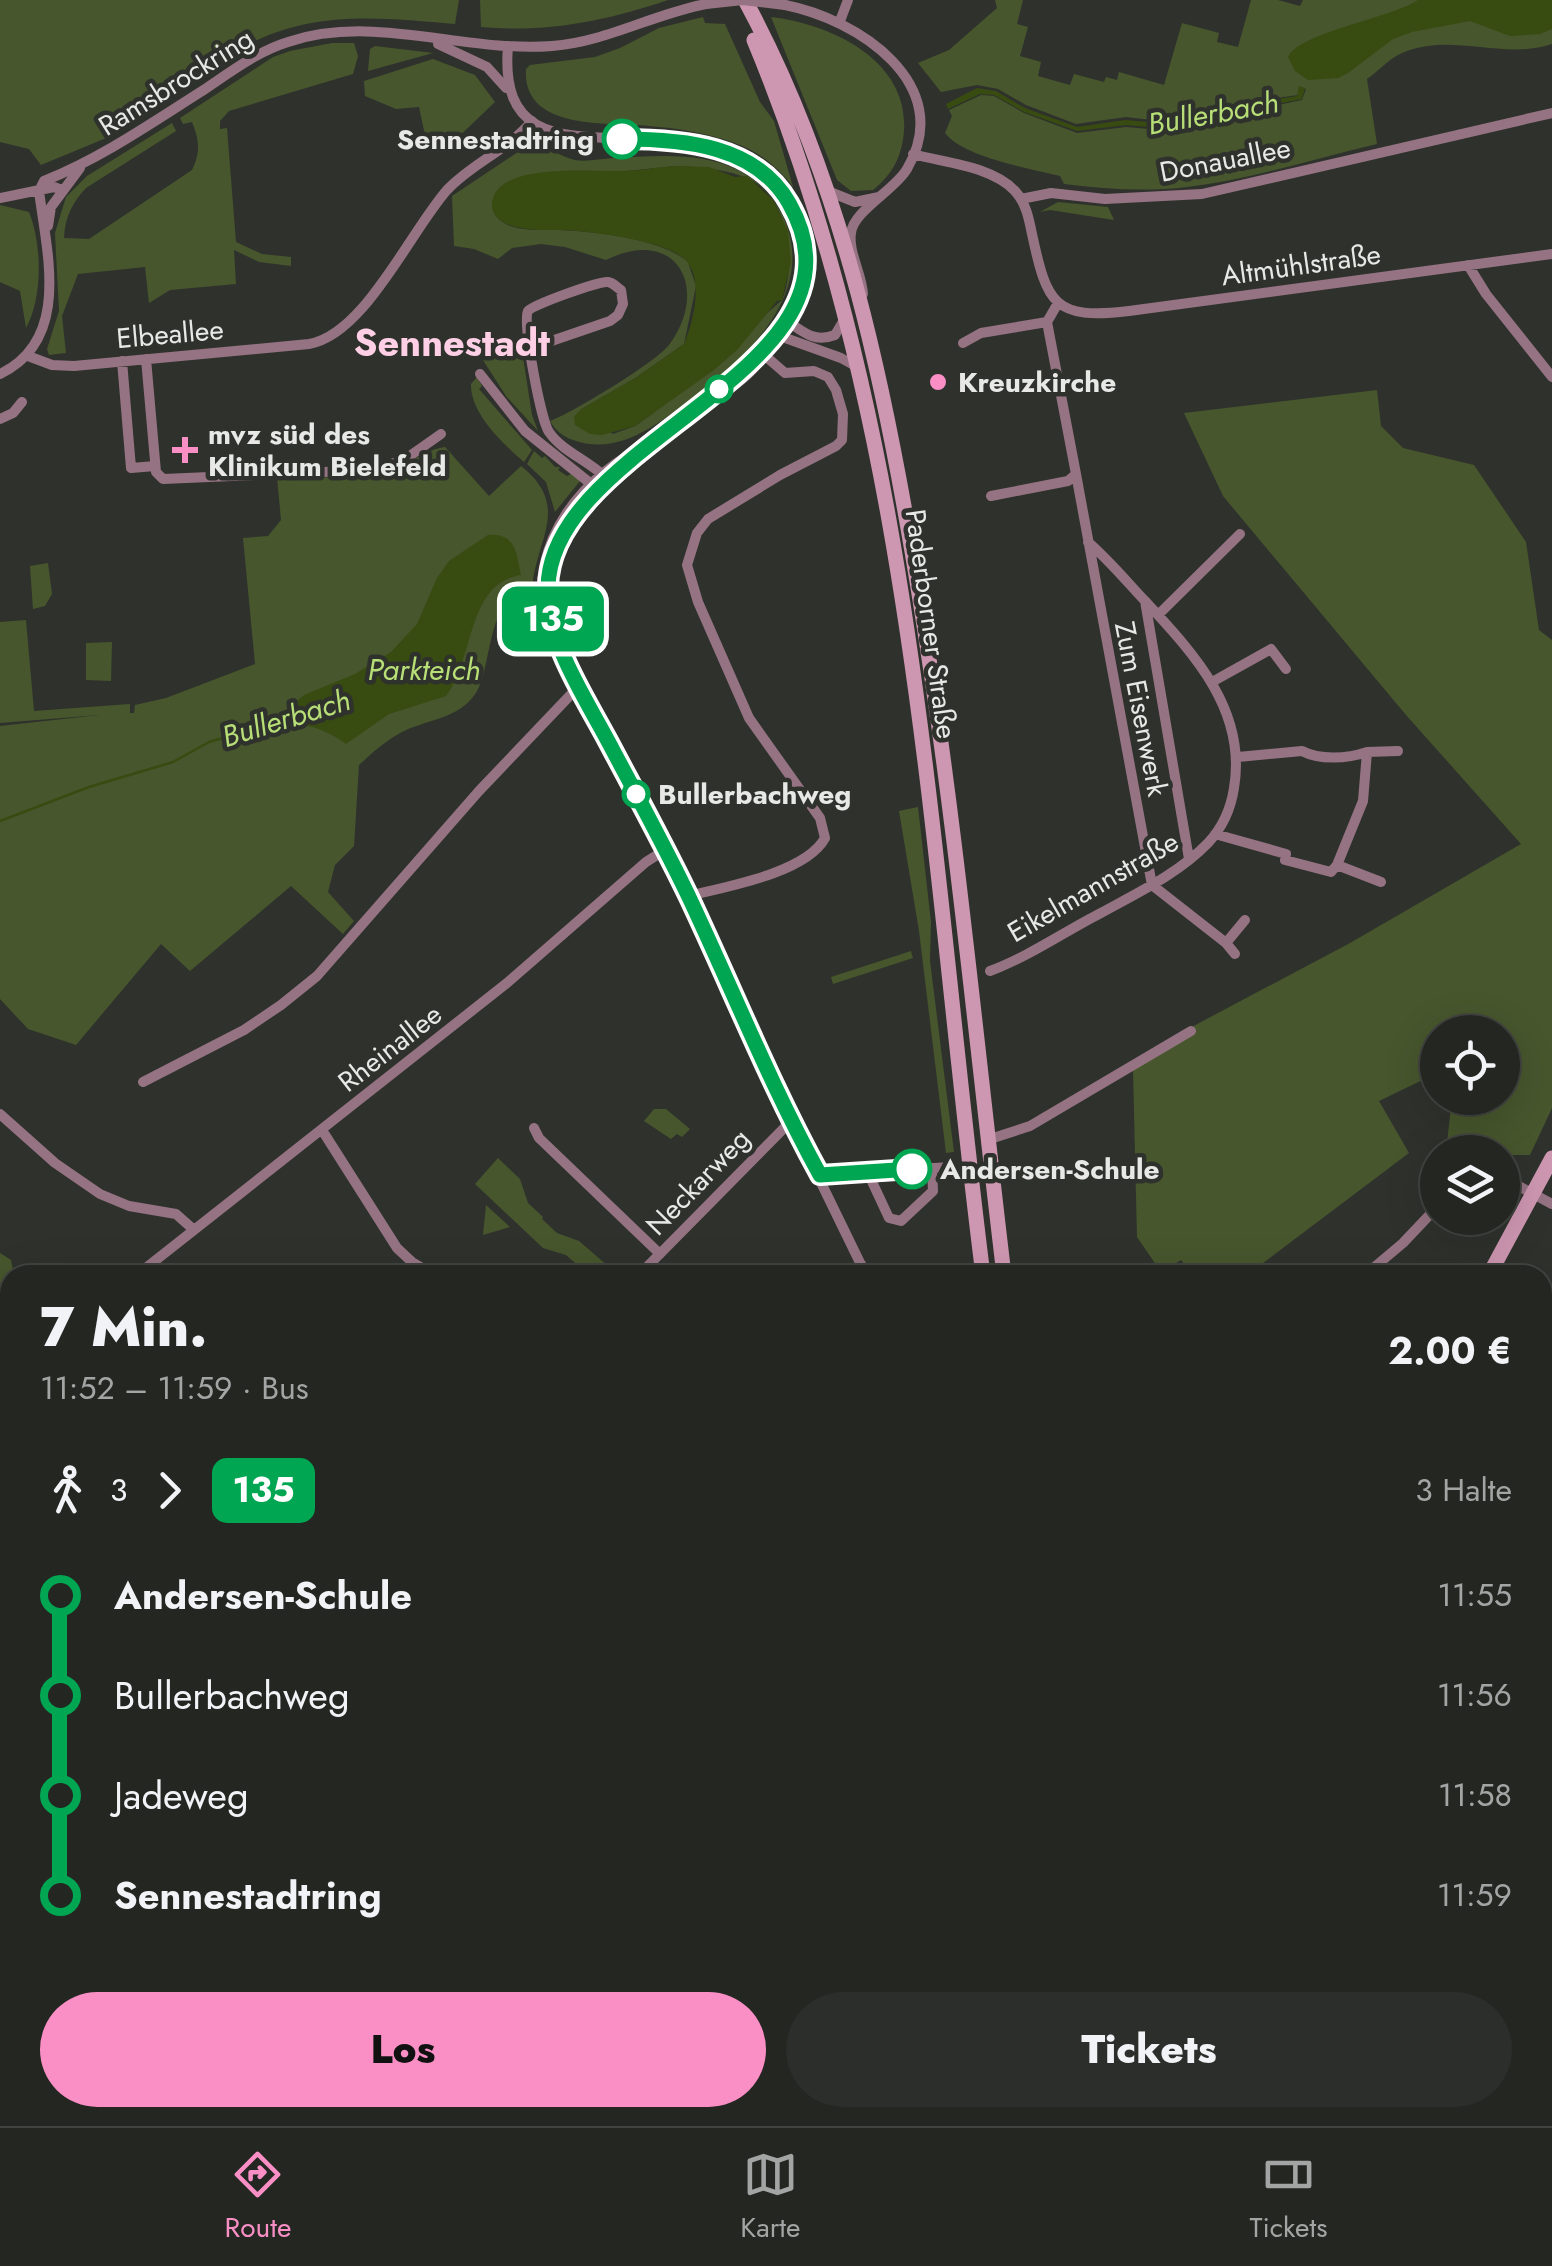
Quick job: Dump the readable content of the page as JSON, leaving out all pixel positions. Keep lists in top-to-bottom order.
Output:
{
  "streets": {
    "main road": ["Paderborner Straße"],
    "street": [
      "Ramsbrockring",
      "Donauallee",
      "Altmühlstraße",
      "Elbeallee",
      "Zum Eisenwerk",
      "Eikelmannstraße",
      "Rheinallee",
      "Neckarweg"
    ]
  },
  "crossings": [
    ["Ramsbrockring", "Elbeallee"],
    ["Zum Eisenwerk", "Eikelmannstraße"]
  ],
  "districts": ["Sennestadt"],
  "water": ["Bullerbach", "Parkteich"],
  "places": {
    "other": [
      "Sennestadtring",
      "Kreuzkirche",
      "Bullerbachweg",
      "Andersen-Schule"
    ],
    "health": ["mvz süd des Klinikum Bielefeld"]
  },
  "lines": ["bus line 135"],
  "page": {
    "on_map": "135",
    "heading": ["7 Min.", "11:52 – 11:59 · Bus", "2.00 €"],
    "legs": ["3", "135", "3 Halte"],
    "list": [
      {
        "name": "Andersen-Schule",
        "value": "11:55"
      },
      {
        "name": "Bullerbachweg",
        "value": "11:56"
      },
      {
        "name": "Jadeweg",
        "value": "11:58"
      },
      {
        "name": "Sennestadtring",
        "value": "11:59"
      }
    ],
    "buttons": ["Los", "Tickets"],
    "tabs": ["Route", "Karte", "Tickets"]
  }
}
